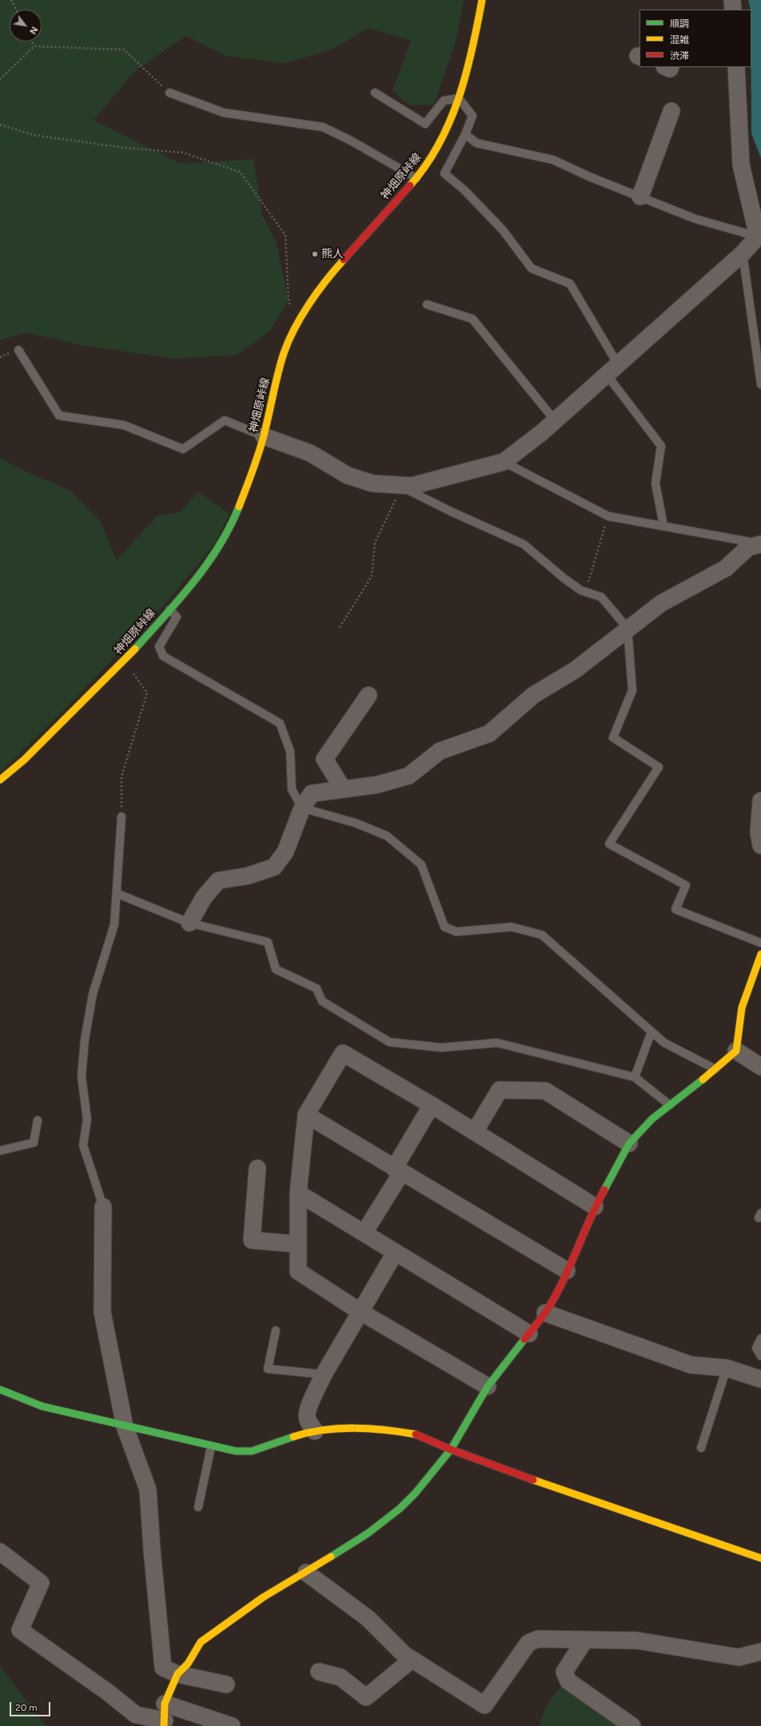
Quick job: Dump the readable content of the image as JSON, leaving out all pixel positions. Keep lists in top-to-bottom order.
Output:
{
  "streets": {
    "street": ["神畑原峠線"]
  },
  "places": ["熊人"],
  "legend": ["順調", "混雑", "渋滞"],
  "scale_bar": "20 m",
  "north": "bottom right"
}
